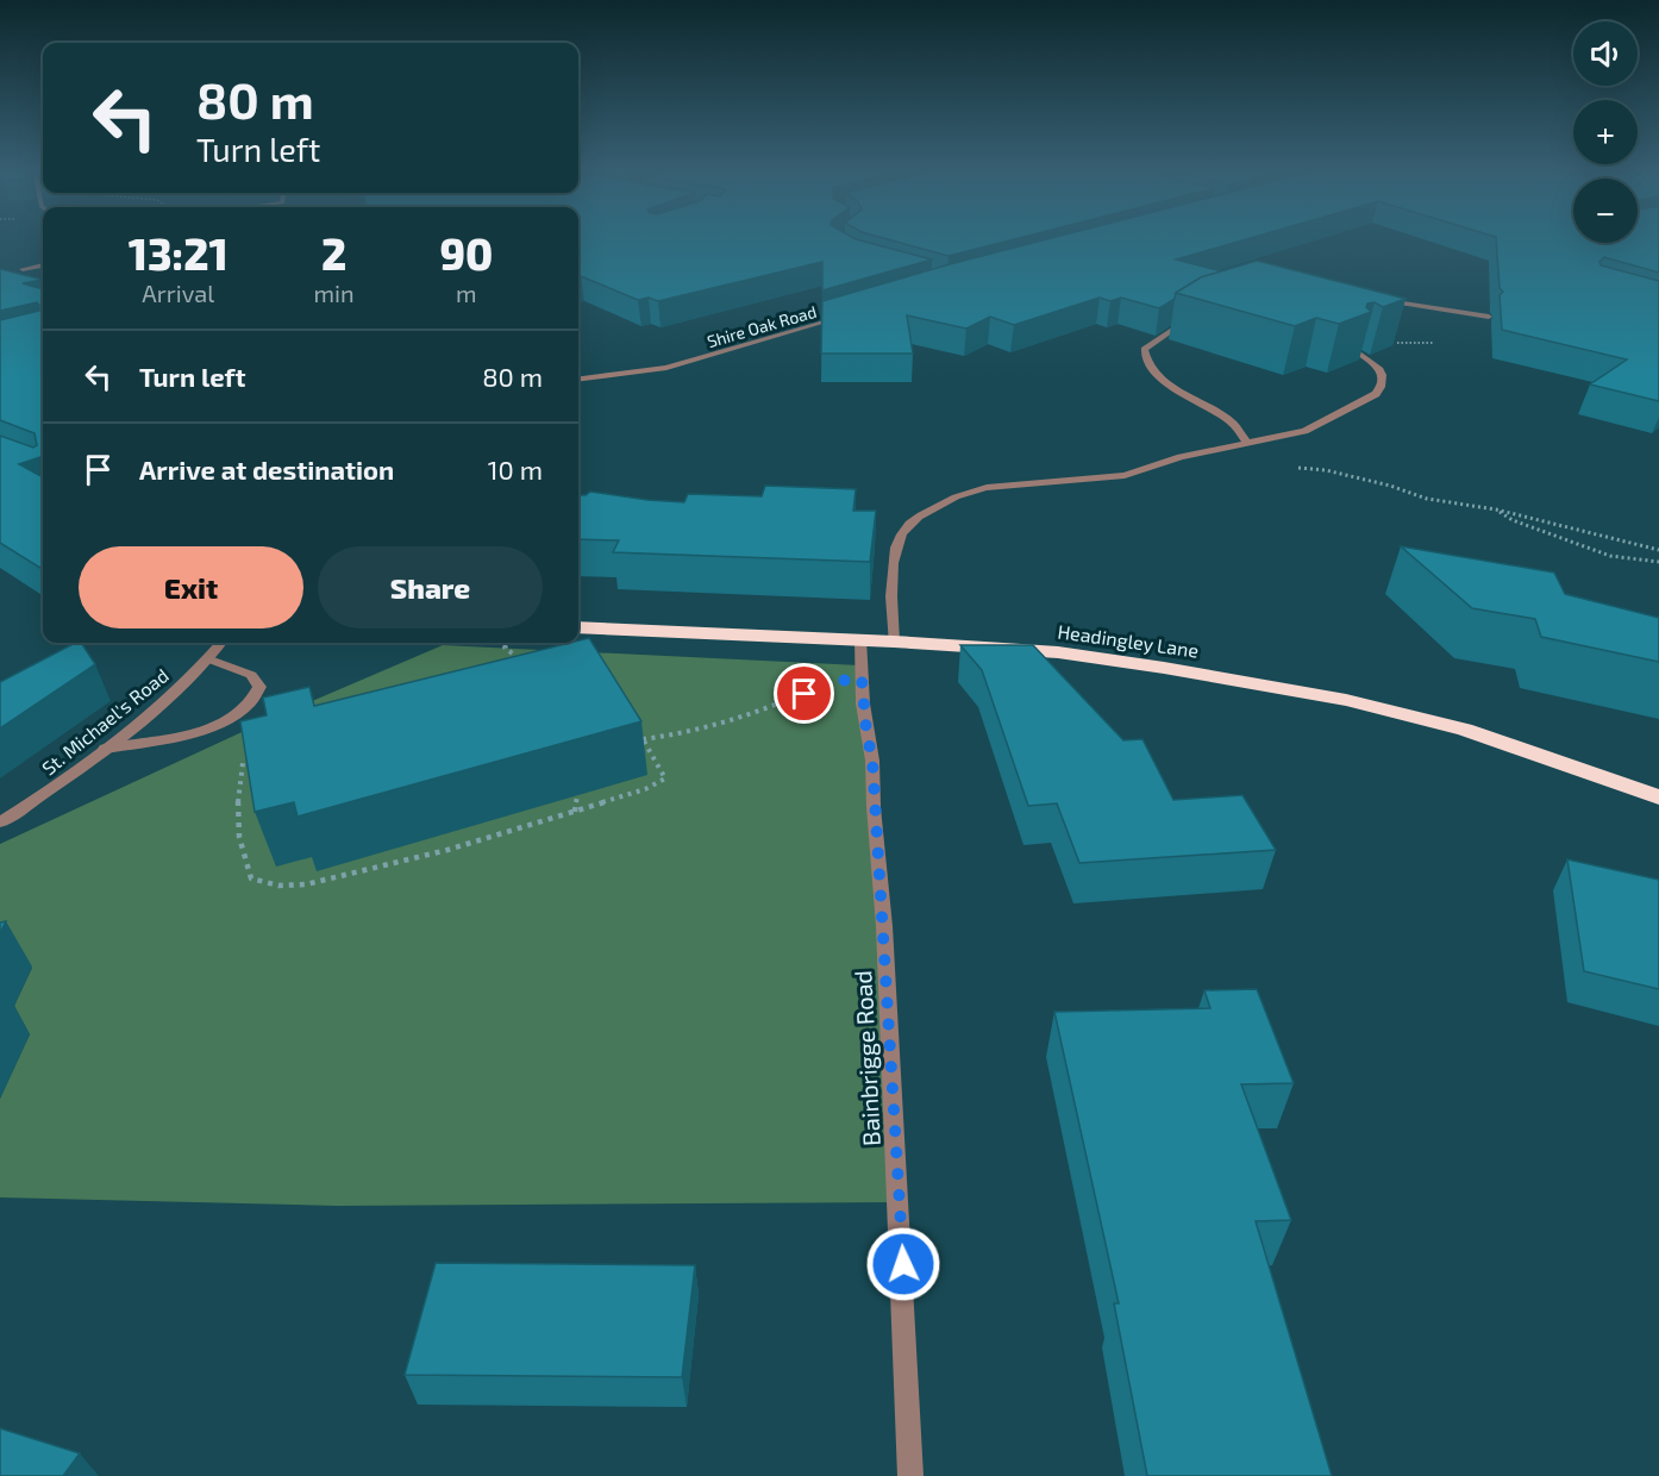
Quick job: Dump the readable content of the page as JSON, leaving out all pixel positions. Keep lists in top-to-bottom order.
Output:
{
  "streets": {
    "highway": ["Headingley Lane"],
    "street": ["Shire Oak Road", "St. Michael's Road", "Bainbrigge Road"]
  },
  "crossings": [
    ["Headingley Lane", "Bainbrigge Road"]
  ],
  "page": {
    "map_buttons": ["+", "−"],
    "turn": ["80 m", "Turn left"],
    "eta": [
      "13:21",
      "Arrival",
      "2",
      "min",
      "90",
      "m"
    ],
    "list": [
      {
        "name": "Turn left",
        "value": "80 m"
      },
      {
        "name": "Arrive at destination",
        "value": "10 m"
      }
    ],
    "buttons": ["Exit", "Share"]
  }
}
